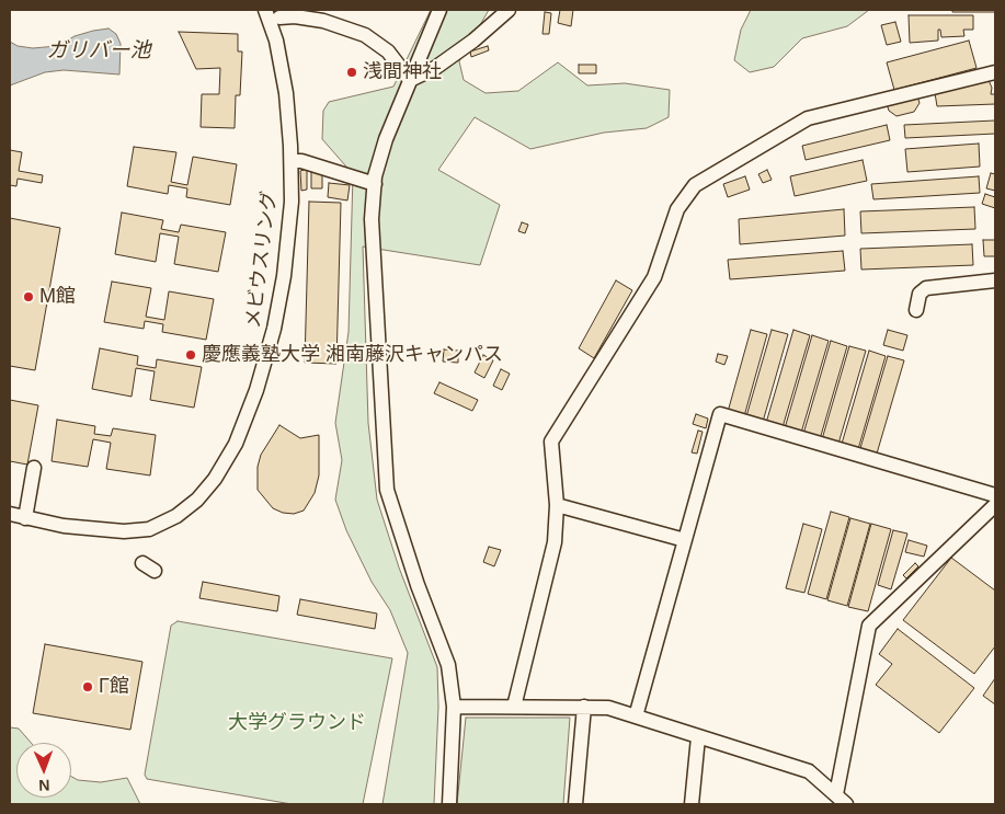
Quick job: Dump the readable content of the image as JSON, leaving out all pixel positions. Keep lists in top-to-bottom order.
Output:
{
  "streets": {
    "street": ["メビウスリング"]
  },
  "water": ["ガリバー池"],
  "parks": ["大学グラウンド"],
  "places": [
    "浅間神社",
    "Μ館",
    "慶應義塾大学 湘南藤沢キャンパス",
    "Γ館"
  ],
  "north": "bottom"
}
